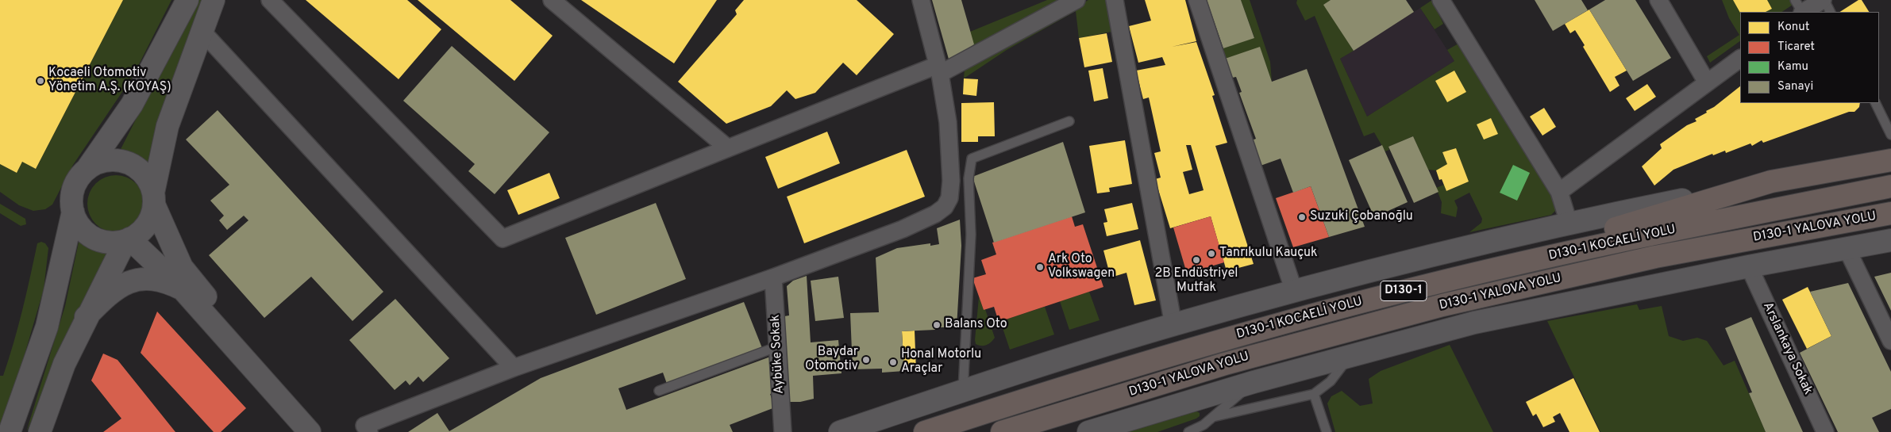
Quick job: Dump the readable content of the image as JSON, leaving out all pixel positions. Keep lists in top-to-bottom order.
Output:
{
  "streets": {
    "highway": ["D130-1 YALOVA YOLU", "D130-1 KOCAELİ YOLU", "D130-1"],
    "street": ["Arslankaya Sokak", "Aybüke Sokak"]
  },
  "places": [
    "Kocaeli Otomotiv Yönetim A.Ş. (KOYAŞ)",
    "Suzuki Çobanoğlu",
    "Tanrıkulu Kauçuk",
    "2B Endüstriyel Mutfak",
    "Ark Oto Volkswagen",
    "Balans Oto",
    "Baydar Otomotiv",
    "Honal Motorlu Araçlar"
  ],
  "legend": [
    "Konut",
    "Ticaret",
    "Kamu",
    "Sanayi"
  ]
}
